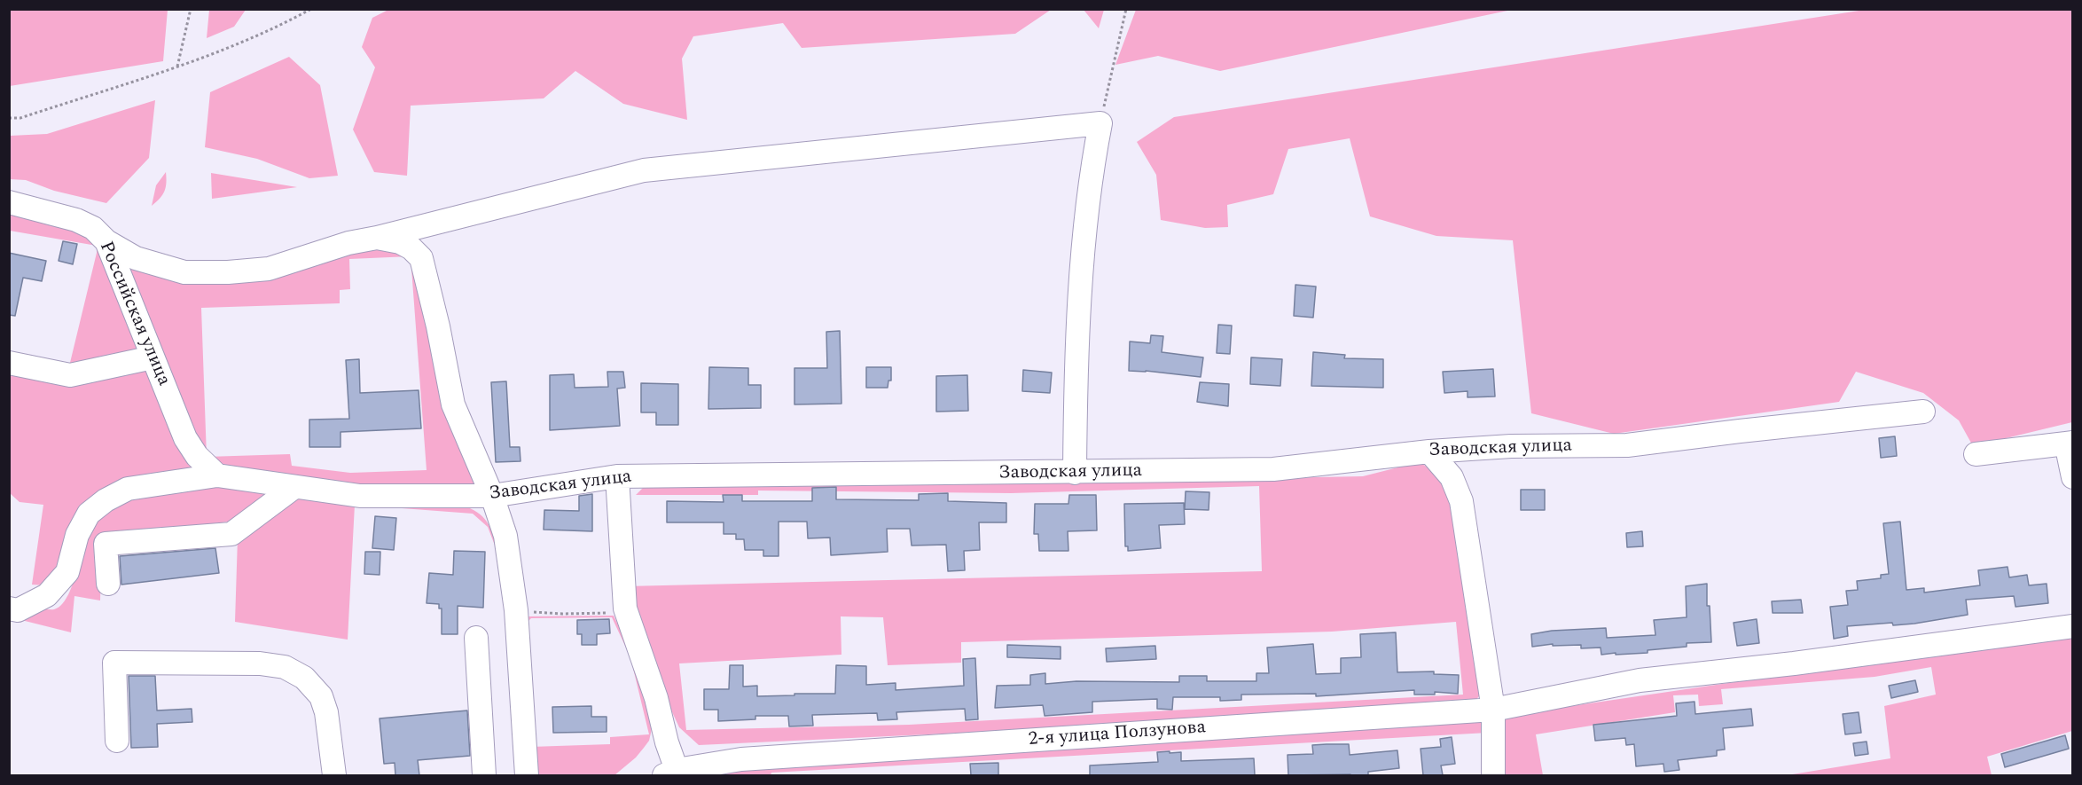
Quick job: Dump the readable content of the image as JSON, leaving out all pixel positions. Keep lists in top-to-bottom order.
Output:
{
  "streets": {
    "street": ["Российская улица", "Заводская улица", "2-я улица Ползунова"]
  },
  "crossings": [
    ["Российская улица", "Заводская улица"]
  ]
}
